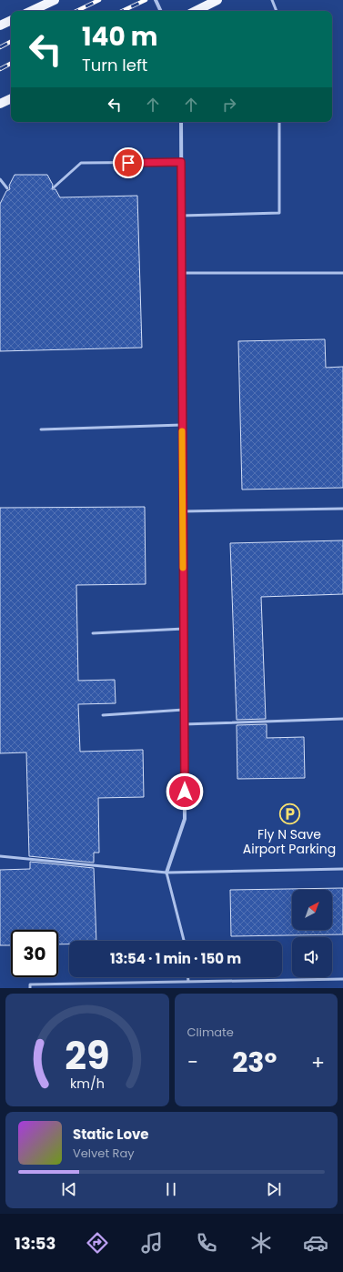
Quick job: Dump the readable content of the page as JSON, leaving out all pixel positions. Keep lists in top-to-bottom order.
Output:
{
  "places": {
    "parking": ["Fly N Save Airport Parking"]
  },
  "north": "top right",
  "page": {
    "turn": ["140 m", "Turn left"],
    "limit": "30",
    "trip": "13:54 · 1 min · 150 m",
    "tile": "Climate",
    "heat": ["−", "23°", "+"],
    "song": ["Static Love", "Velvet Ray"],
    "tabs": "13:53",
    "gauge": ["29", "km/h"]
  }
}
